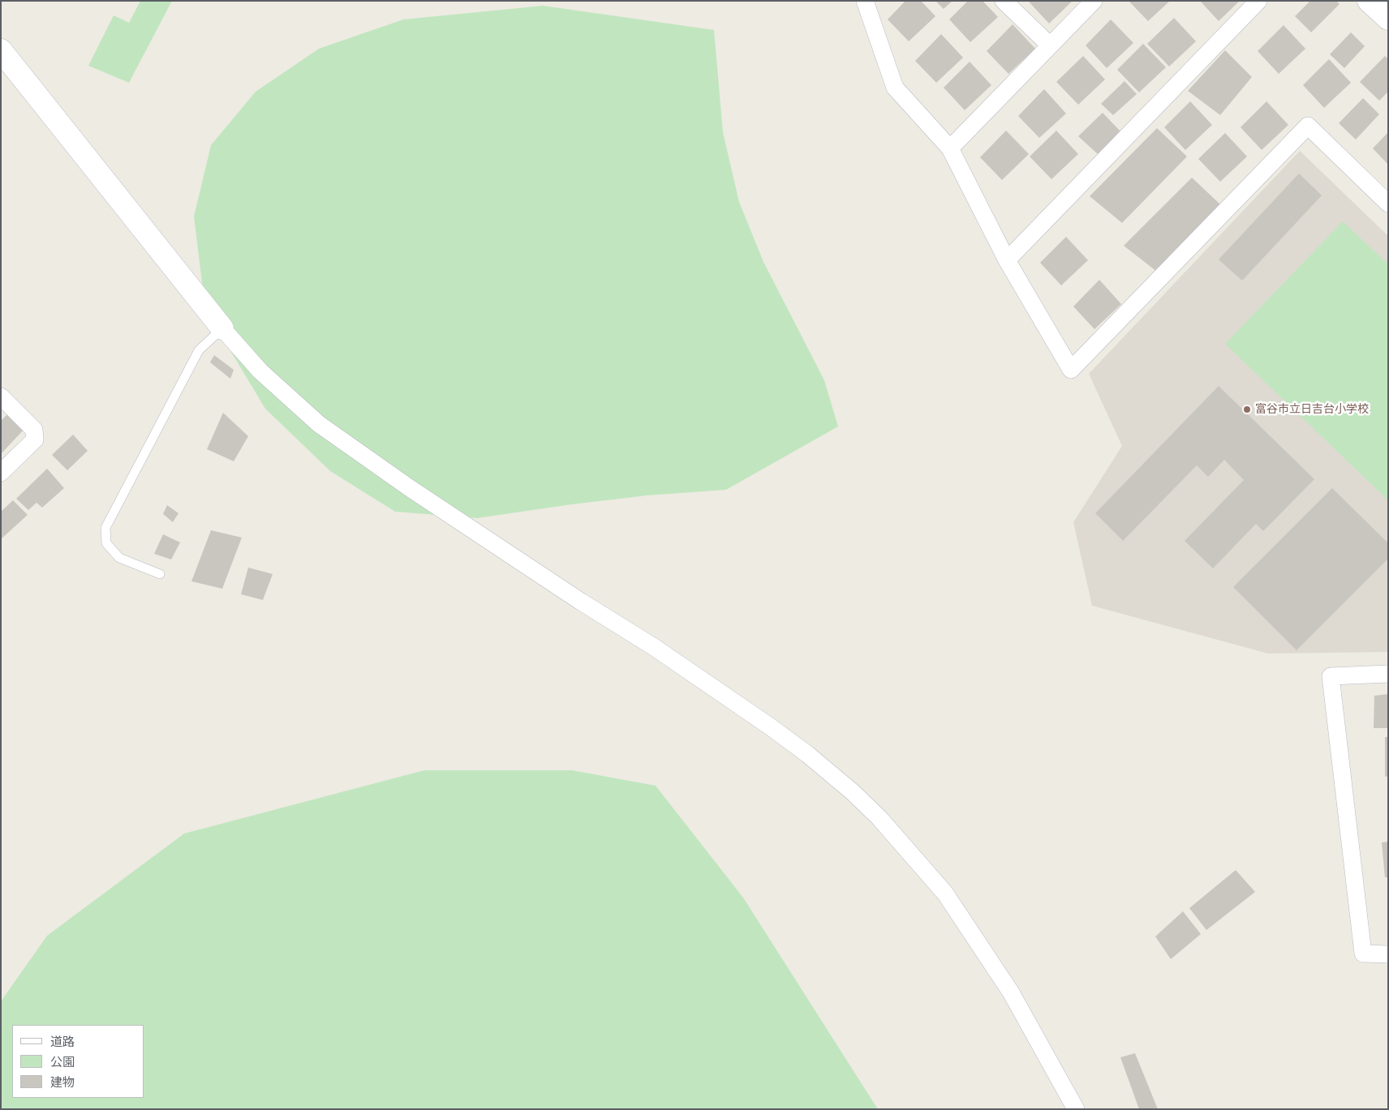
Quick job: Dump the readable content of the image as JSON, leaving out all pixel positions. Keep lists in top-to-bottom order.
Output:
{
  "places": ["富谷市立日吉台小学校"],
  "legend": ["道路", "公園", "建物"]
}
